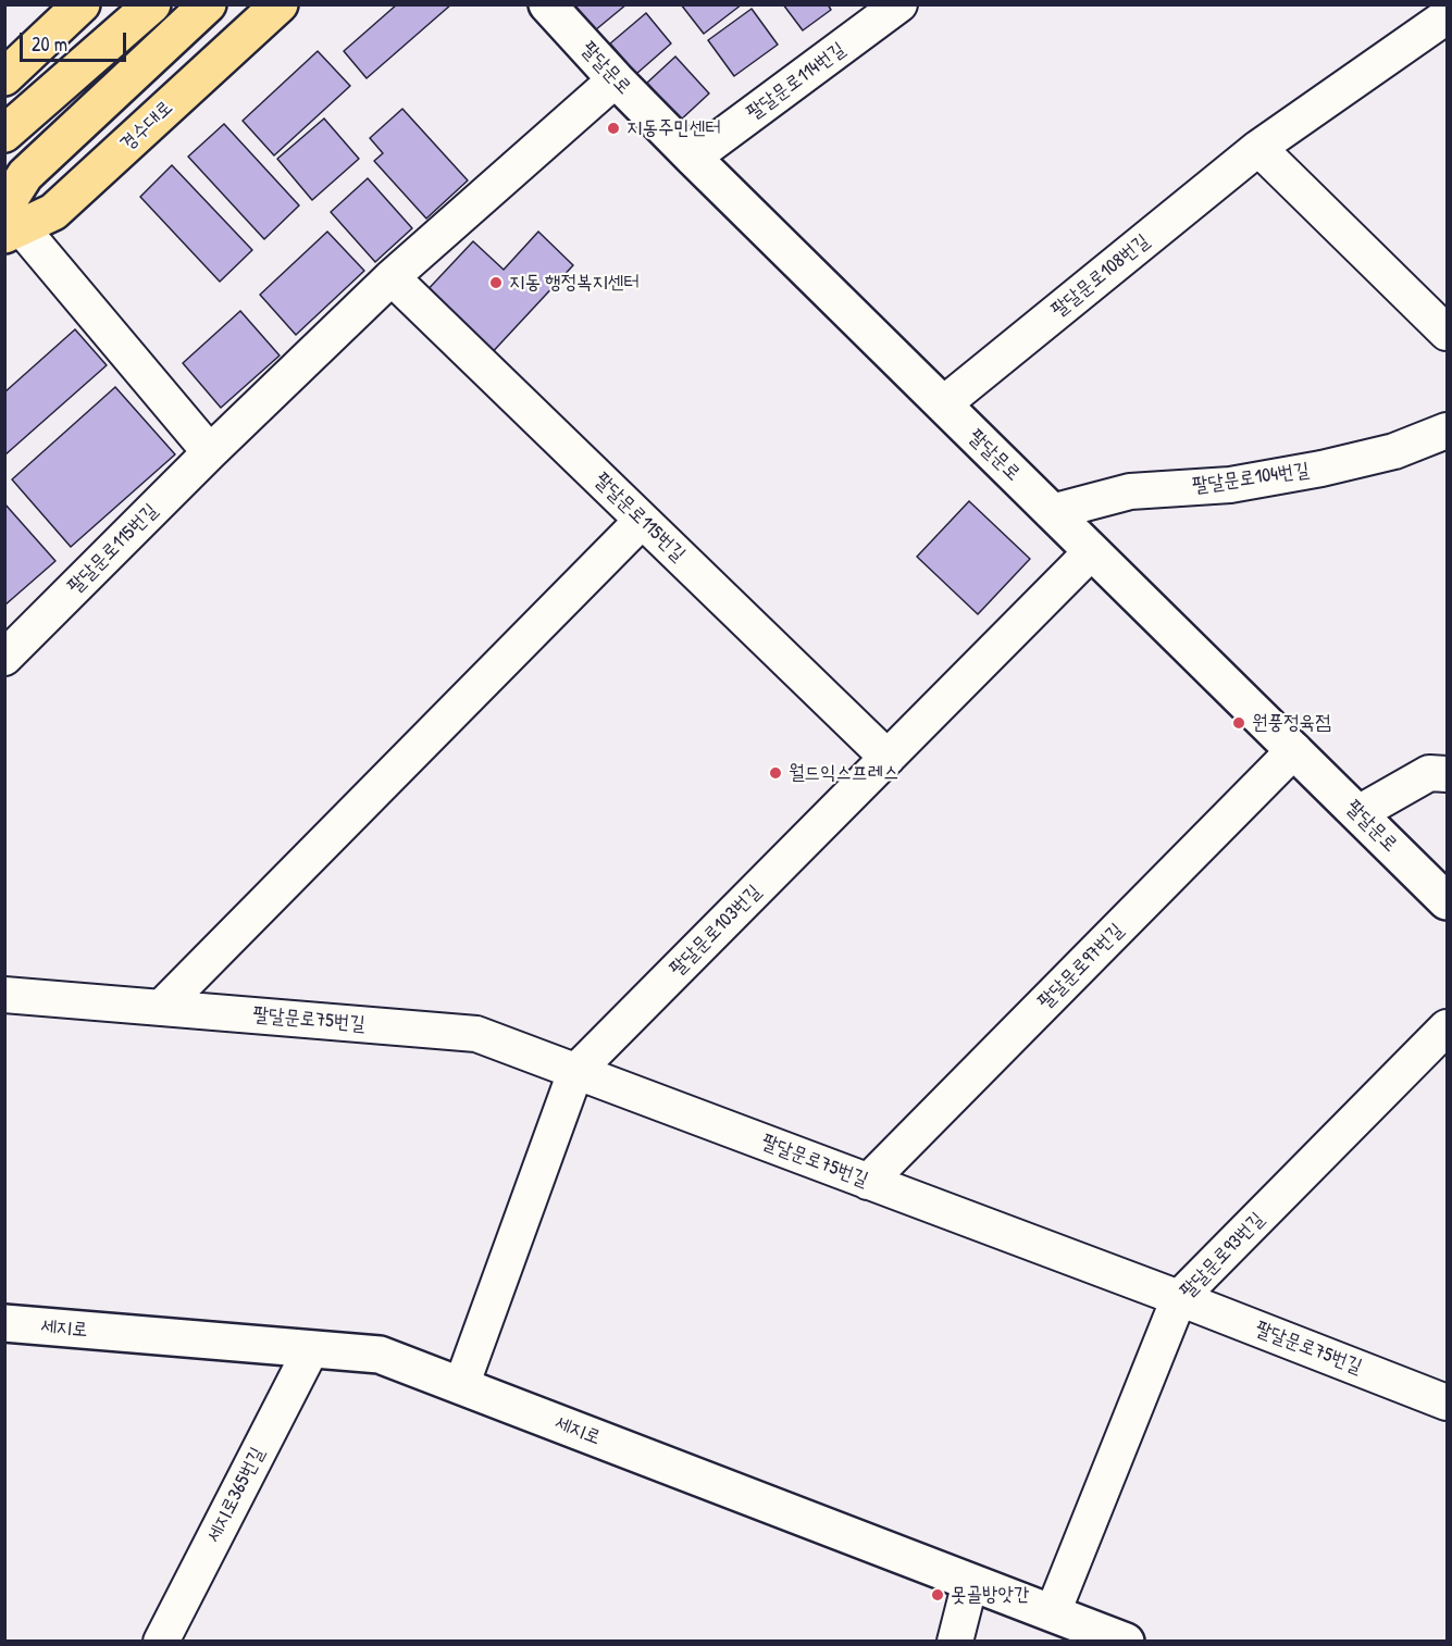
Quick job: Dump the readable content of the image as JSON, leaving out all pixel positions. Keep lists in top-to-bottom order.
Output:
{
  "streets": {
    "main road": ["경수대로"],
    "street": [
      "팔달문로",
      "팔달문로114번길",
      "팔달문로108번길",
      "팔달문로104번길",
      "팔달문로115번길",
      "팔달문로103번길",
      "팔달문로97번길",
      "팔달문로75번길",
      "팔달문로93번길",
      "세지로",
      "세지로365번길"
    ]
  },
  "crossings": [
    ["팔달문로", "팔달문로114번길"],
    ["팔달문로", "팔달문로108번길"],
    ["팔달문로", "팔달문로104번길"],
    ["팔달문로", "팔달문로115번길"],
    ["팔달문로", "팔달문로103번길"],
    ["팔달문로", "팔달문로97번길"],
    ["팔달문로115번길", "팔달문로103번길"],
    ["팔달문로103번길", "팔달문로75번길"],
    ["팔달문로103번길", "세지로"],
    ["팔달문로97번길", "팔달문로75번길"],
    ["팔달문로75번길", "팔달문로93번길"],
    ["팔달문로93번길", "세지로"],
    ["세지로", "세지로365번길"]
  ],
  "places": [
    "지동주민센터",
    "지동 행정복지센터",
    "원풍정육점",
    "월드익스프레스",
    "못골방앗간"
  ],
  "scale_bar": "20 m"
}
